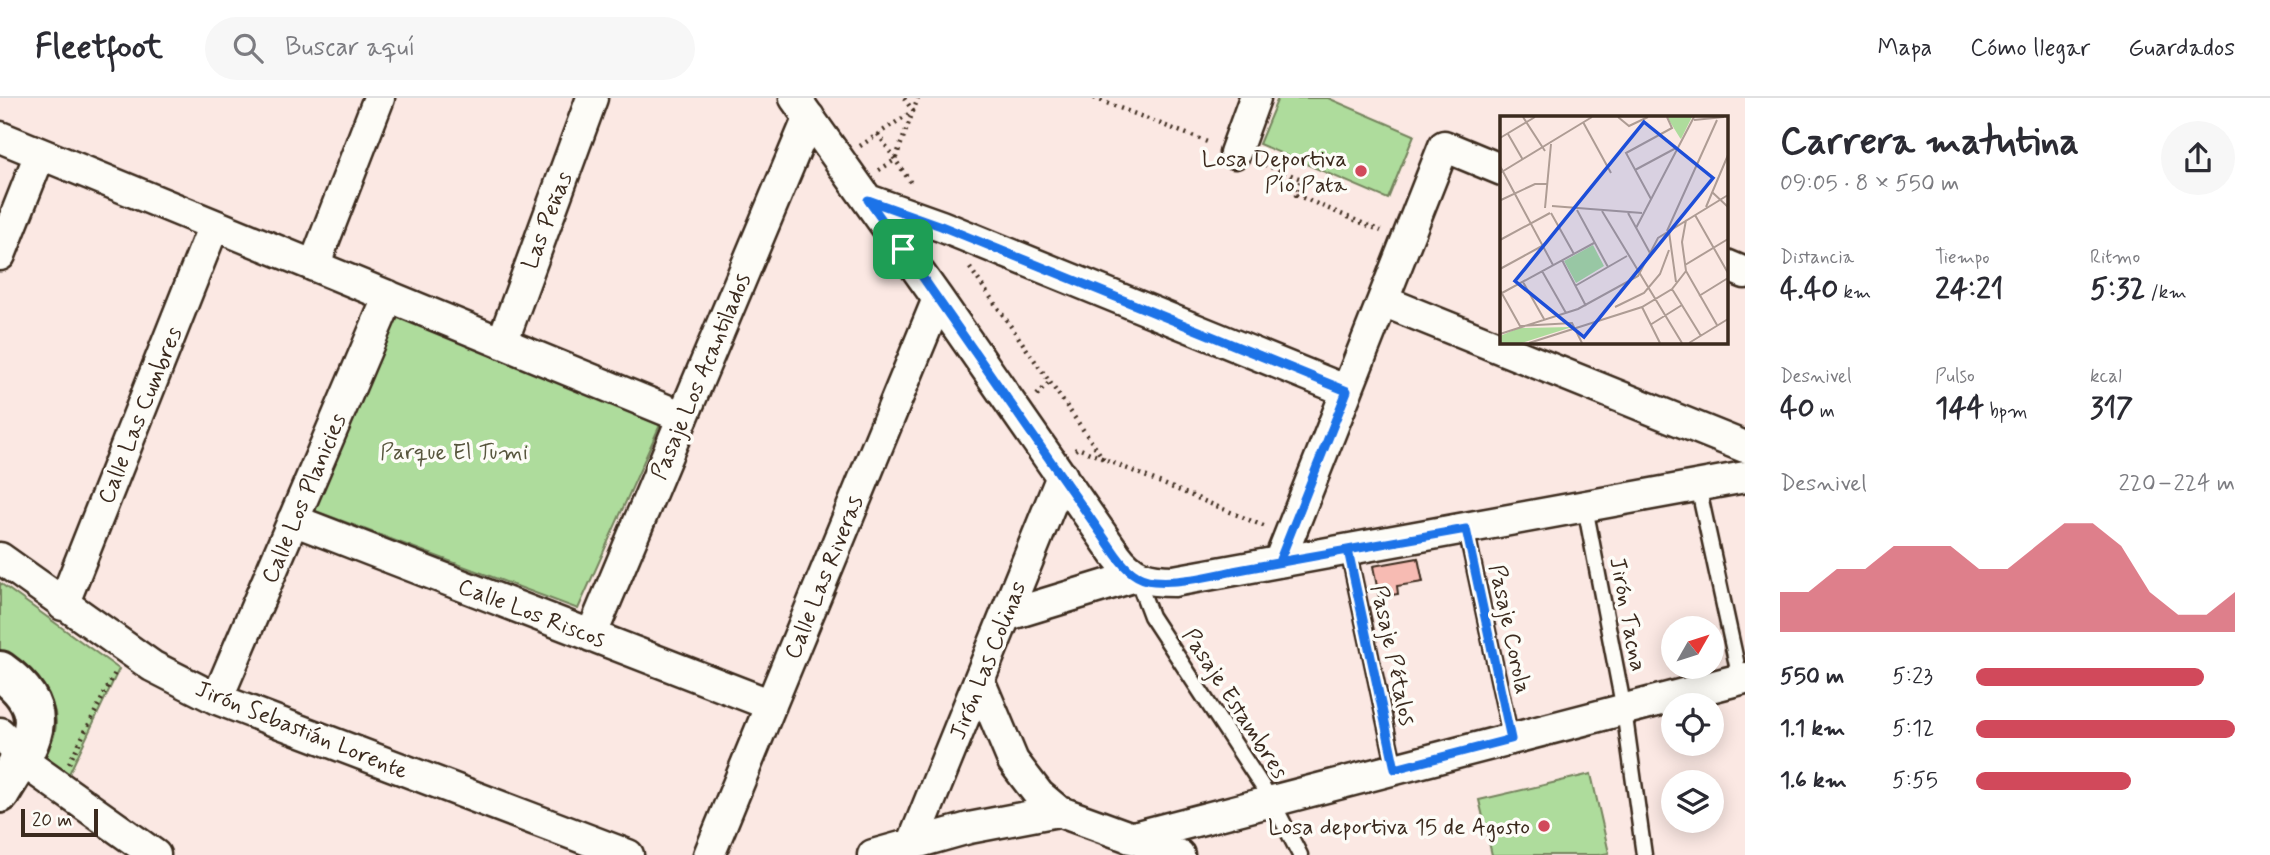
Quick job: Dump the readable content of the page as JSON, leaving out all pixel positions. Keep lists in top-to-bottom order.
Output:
{
  "streets": {
    "street": [
      "Las Peñas",
      "Pasaje Los Acantilados",
      "Calle Las Cumbres",
      "Calle Los Planicies",
      "Calle Las Riveras",
      "Calle Los Riscos",
      "Jirón Las Colinas",
      "Jirón Sebastián Lorente"
    ],
    "lane": [
      "Jirón Tacna",
      "Pasaje Corola",
      "Pasaje Pétalos",
      "Pasaje Estambres"
    ]
  },
  "crossings": [
    ["Pasaje Los Acantilados", "Calle Los Riscos"],
    ["Calle Las Cumbres", "Jirón Sebastián Lorente"],
    ["Calle Los Planicies", "Calle Los Riscos"],
    ["Calle Los Planicies", "Jirón Sebastián Lorente"],
    ["Calle Las Riveras", "Calle Los Riscos"]
  ],
  "parks": ["Parque El Tumi"],
  "places": ["Losa Deportiva Pío Pata", "Losa deportiva 15 de Agosto"],
  "scale_bar": "20 m",
  "north": "top right",
  "page": {
    "header": "Fleetfoot",
    "search": "Buscar aquí",
    "nav": ["Mapa", "Cómo llegar", "Guardados"],
    "heading": ["Carrera matutina", "09:05 · 8 × 550 m"],
    "stats": [
      ["Distancia", "4.40 km"],
      ["Tiempo", "24:21"],
      ["Ritmo", "5:32 /km"],
      ["Desnivel", "40 m"],
      ["Pulso", "144 bpm"],
      ["kcal", "317"]
    ],
    "chart": ["Desnivel", "220–224 m"],
    "list": [
      {
        "name": "550 m",
        "note": "5:23"
      },
      {
        "name": "1.1 km",
        "note": "5:12"
      },
      {
        "name": "1.6 km",
        "note": "5:55"
      }
    ],
    "scale": "20 m"
  }
}
